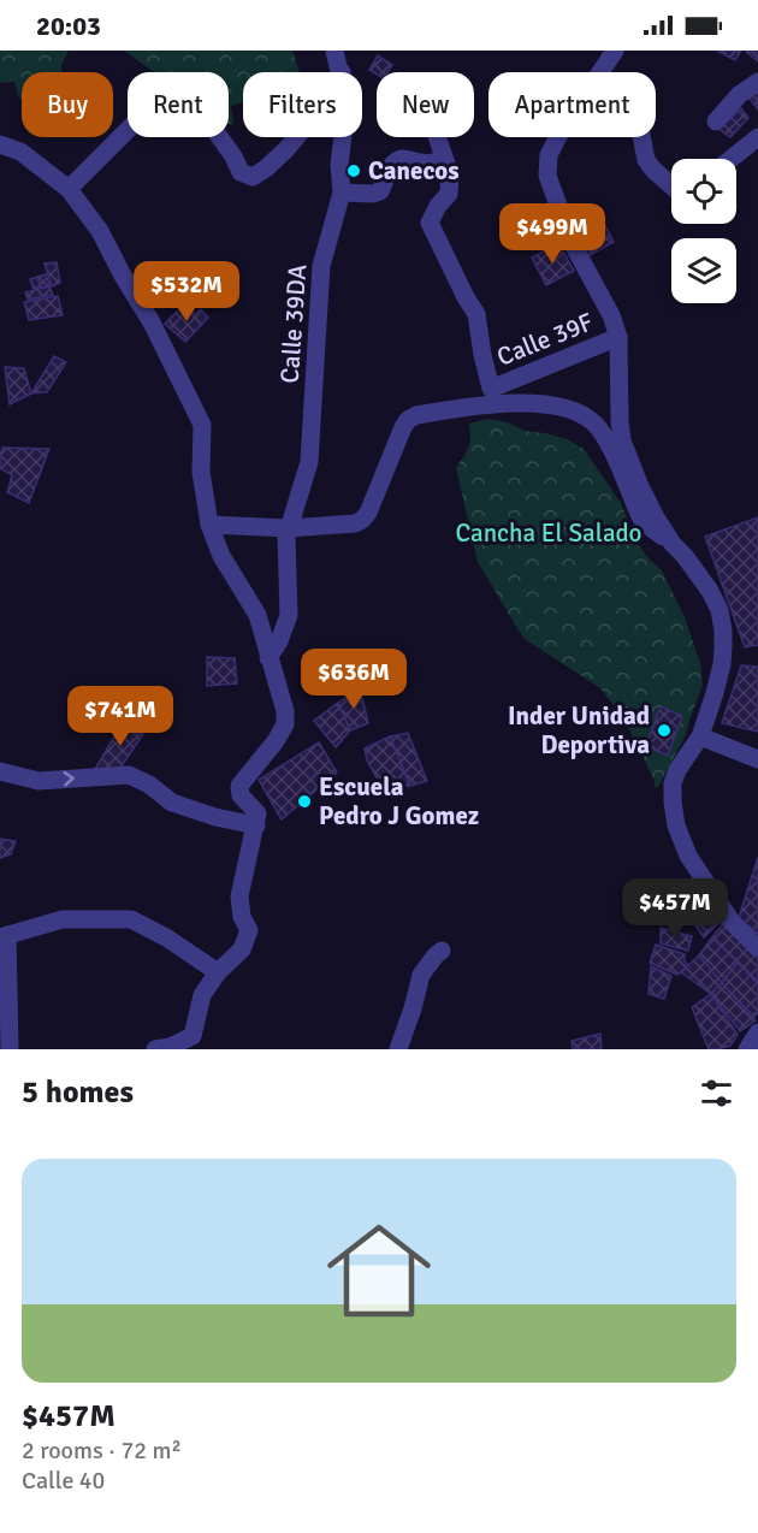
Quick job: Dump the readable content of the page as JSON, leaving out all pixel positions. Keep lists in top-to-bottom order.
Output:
{
  "streets": {
    "street": ["Calle 39DA", "Calle 39F"]
  },
  "parks": ["Cancha El Salado"],
  "places": ["Canecos", "Inder Unidad Deportiva", "Escuela Pedro J Gomez"],
  "page": {
    "status": "20:03",
    "chip": [
      "Buy",
      "Rent",
      "Filters",
      "New",
      "Apartment"
    ],
    "price": [
      "$499M",
      "$532M",
      "$636M",
      "$741M",
      "$457M"
    ],
    "heading": "5 homes",
    "list": [
      {
        "name": "$457M",
        "note": "2 rooms · 72 m² · Calle 40"
      }
    ]
  }
}
